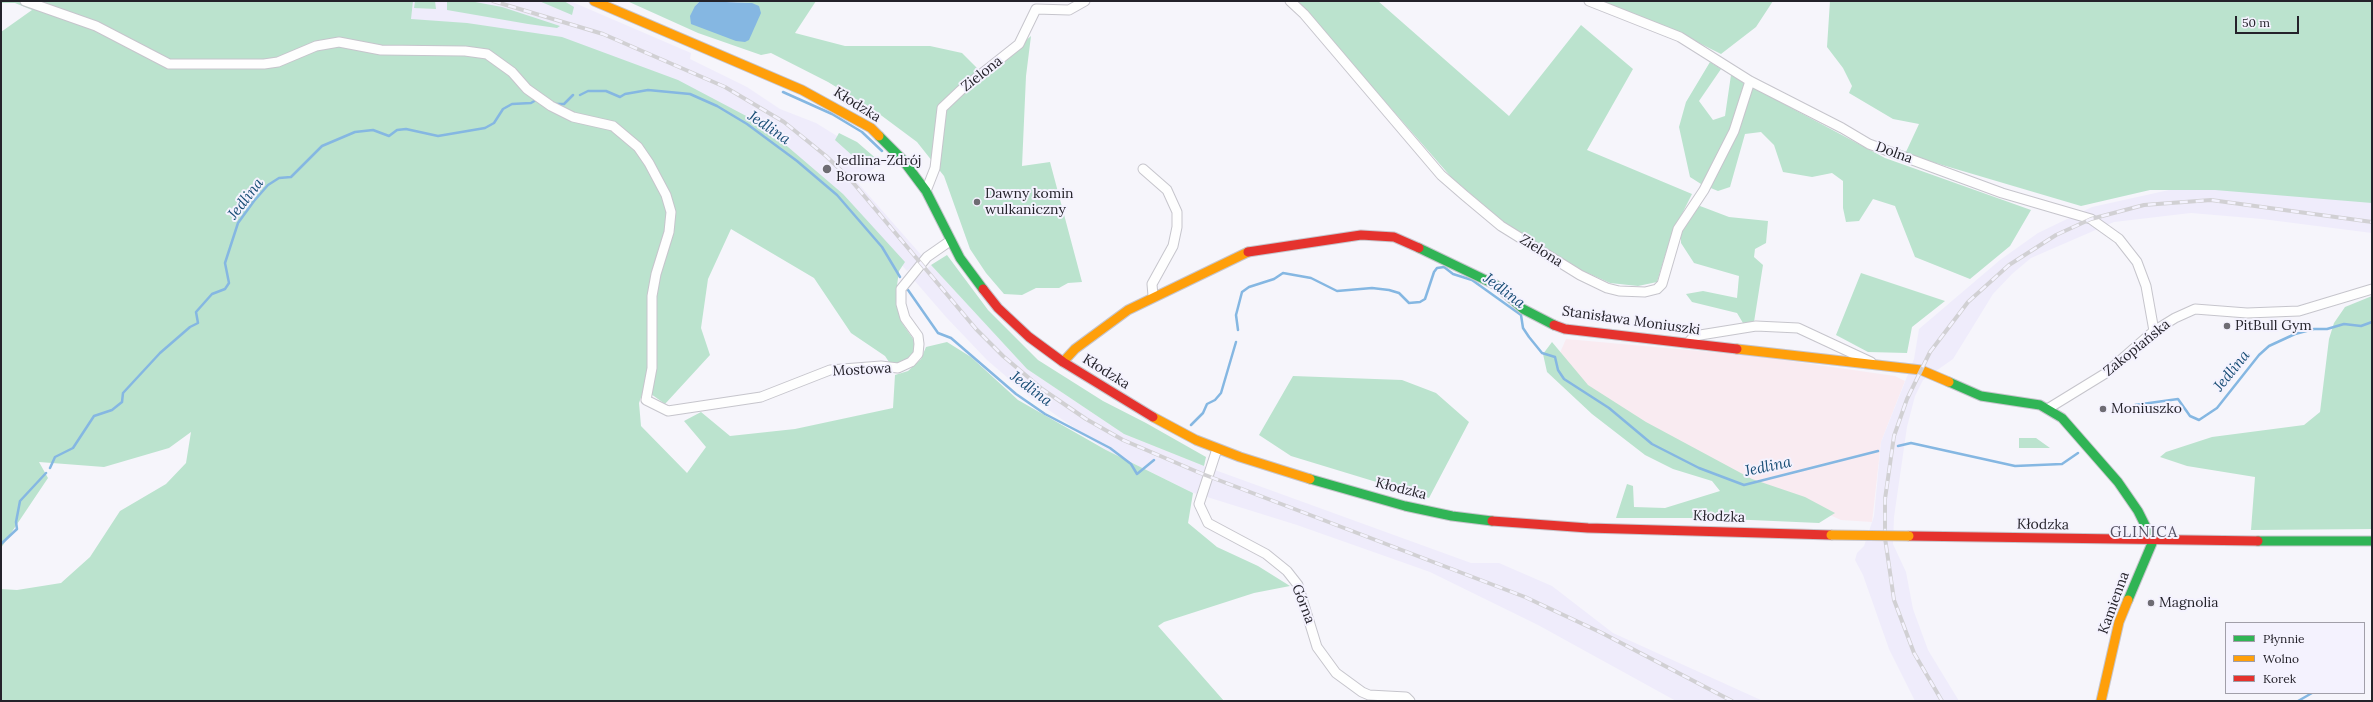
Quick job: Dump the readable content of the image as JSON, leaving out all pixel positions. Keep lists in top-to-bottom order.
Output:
{
  "streets": {
    "main road": ["Kłodzka", "Stanisława Moniuszki", "Kamienna"],
    "street": [
      "Zielona",
      "Dolna",
      "Zakopiańska",
      "Mostowa",
      "Górna"
    ]
  },
  "crossings": [
    ["Zielona", "Kłodzka"],
    ["Zielona", "Dolna"],
    ["Kłodzka", "Stanisława Moniuszki"],
    ["Kłodzka", "Mostowa"],
    ["Kłodzka", "Kamienna"],
    ["Kłodzka", "Górna"],
    ["Dolna", "Zakopiańska"],
    ["Stanisława Moniuszki", "Zakopiańska"],
    ["Stanisława Moniuszki", "Kamienna"]
  ],
  "districts": ["GLINICA"],
  "water": ["Jedlina"],
  "places": [
    "Jedlina-Zdrój Borowa",
    "Dawny komin wulkaniczny",
    "PitBull Gym",
    "Moniuszko",
    "Magnolia"
  ],
  "legend": ["Płynnie", "Wolno", "Korek"],
  "scale_bar": "50 m"
}
